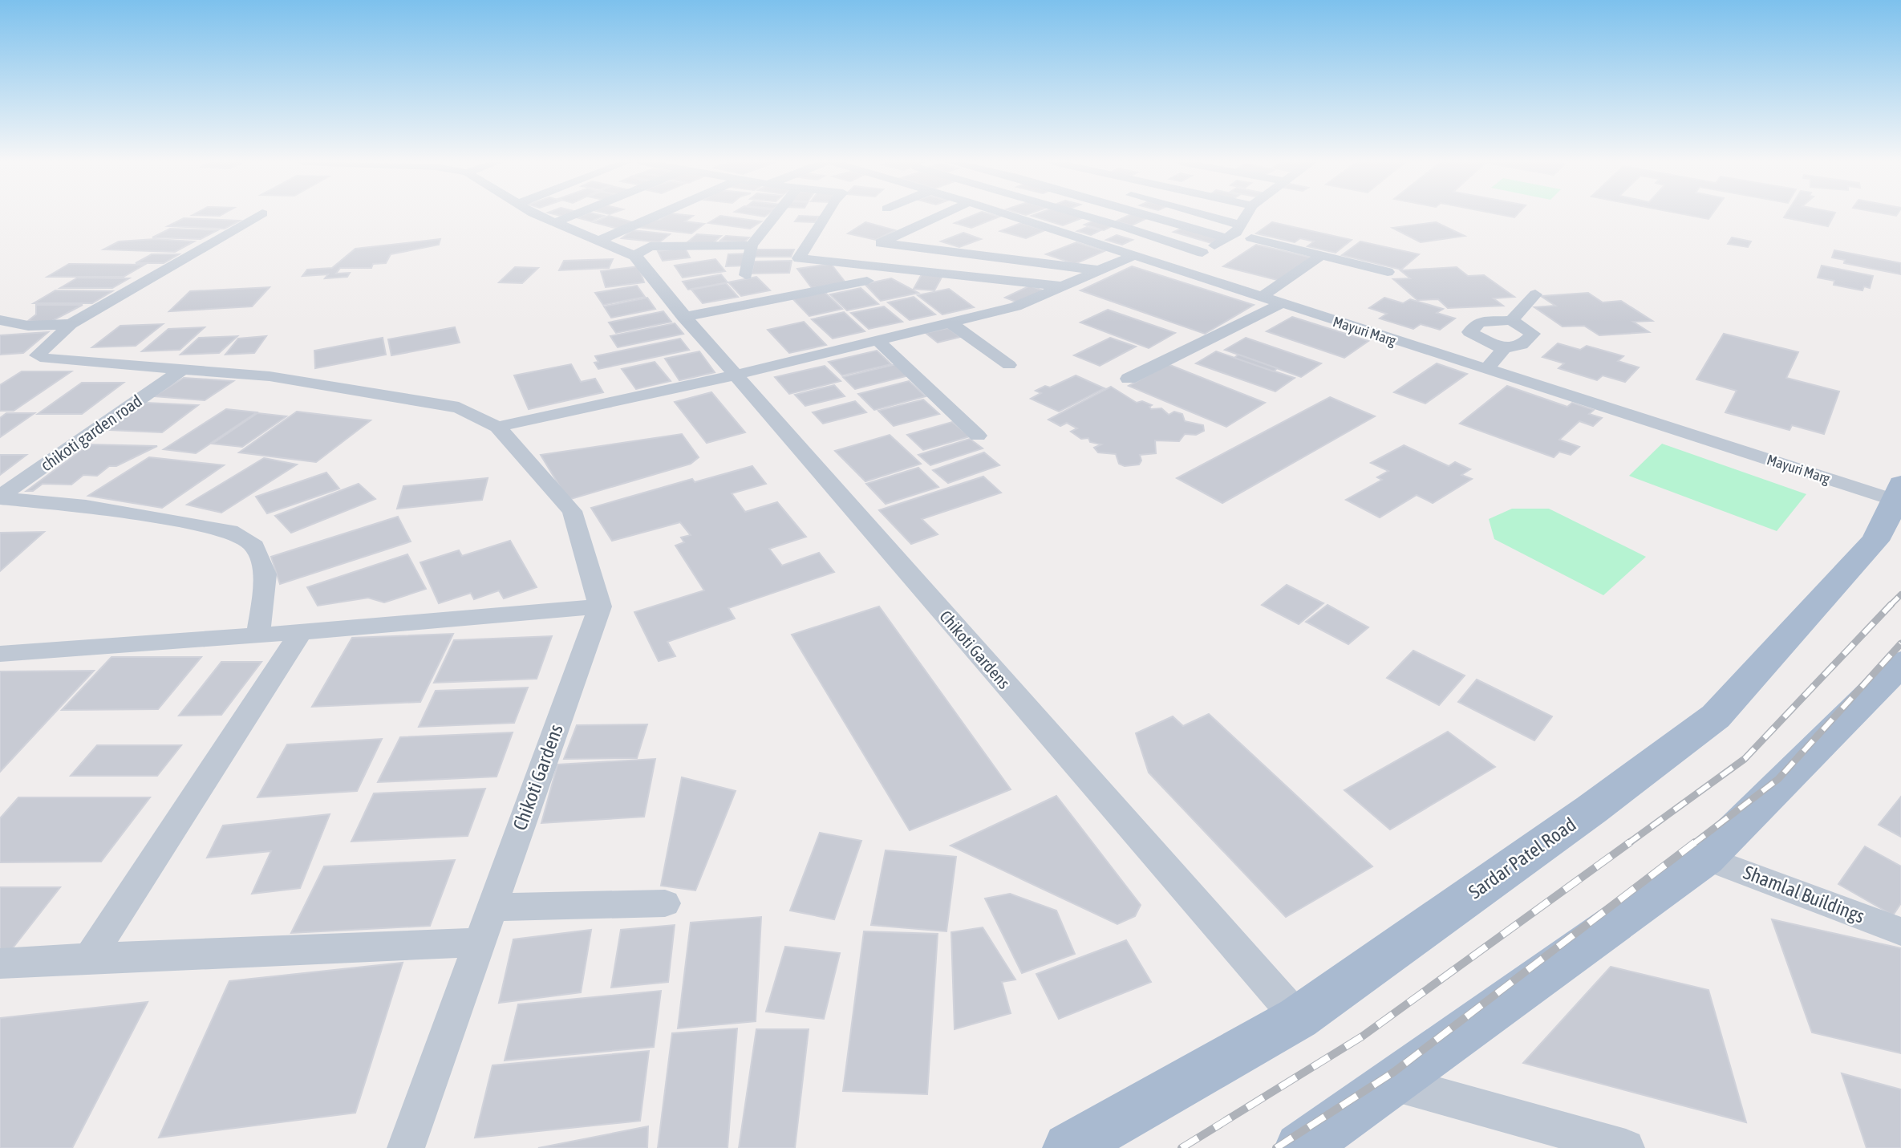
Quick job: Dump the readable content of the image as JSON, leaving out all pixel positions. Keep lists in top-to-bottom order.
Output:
{
  "streets": {
    "main road": ["Sardar Patel Road"],
    "street": [
      "Mayuri Marg",
      "chikoti garden road",
      "Chikoti Gardens",
      "Shamlal Buildings"
    ]
  },
  "crossings": [
    ["Mayuri Marg", "Sardar Patel Road"],
    ["Chikoti Gardens", "Sardar Patel Road"]
  ]
}
